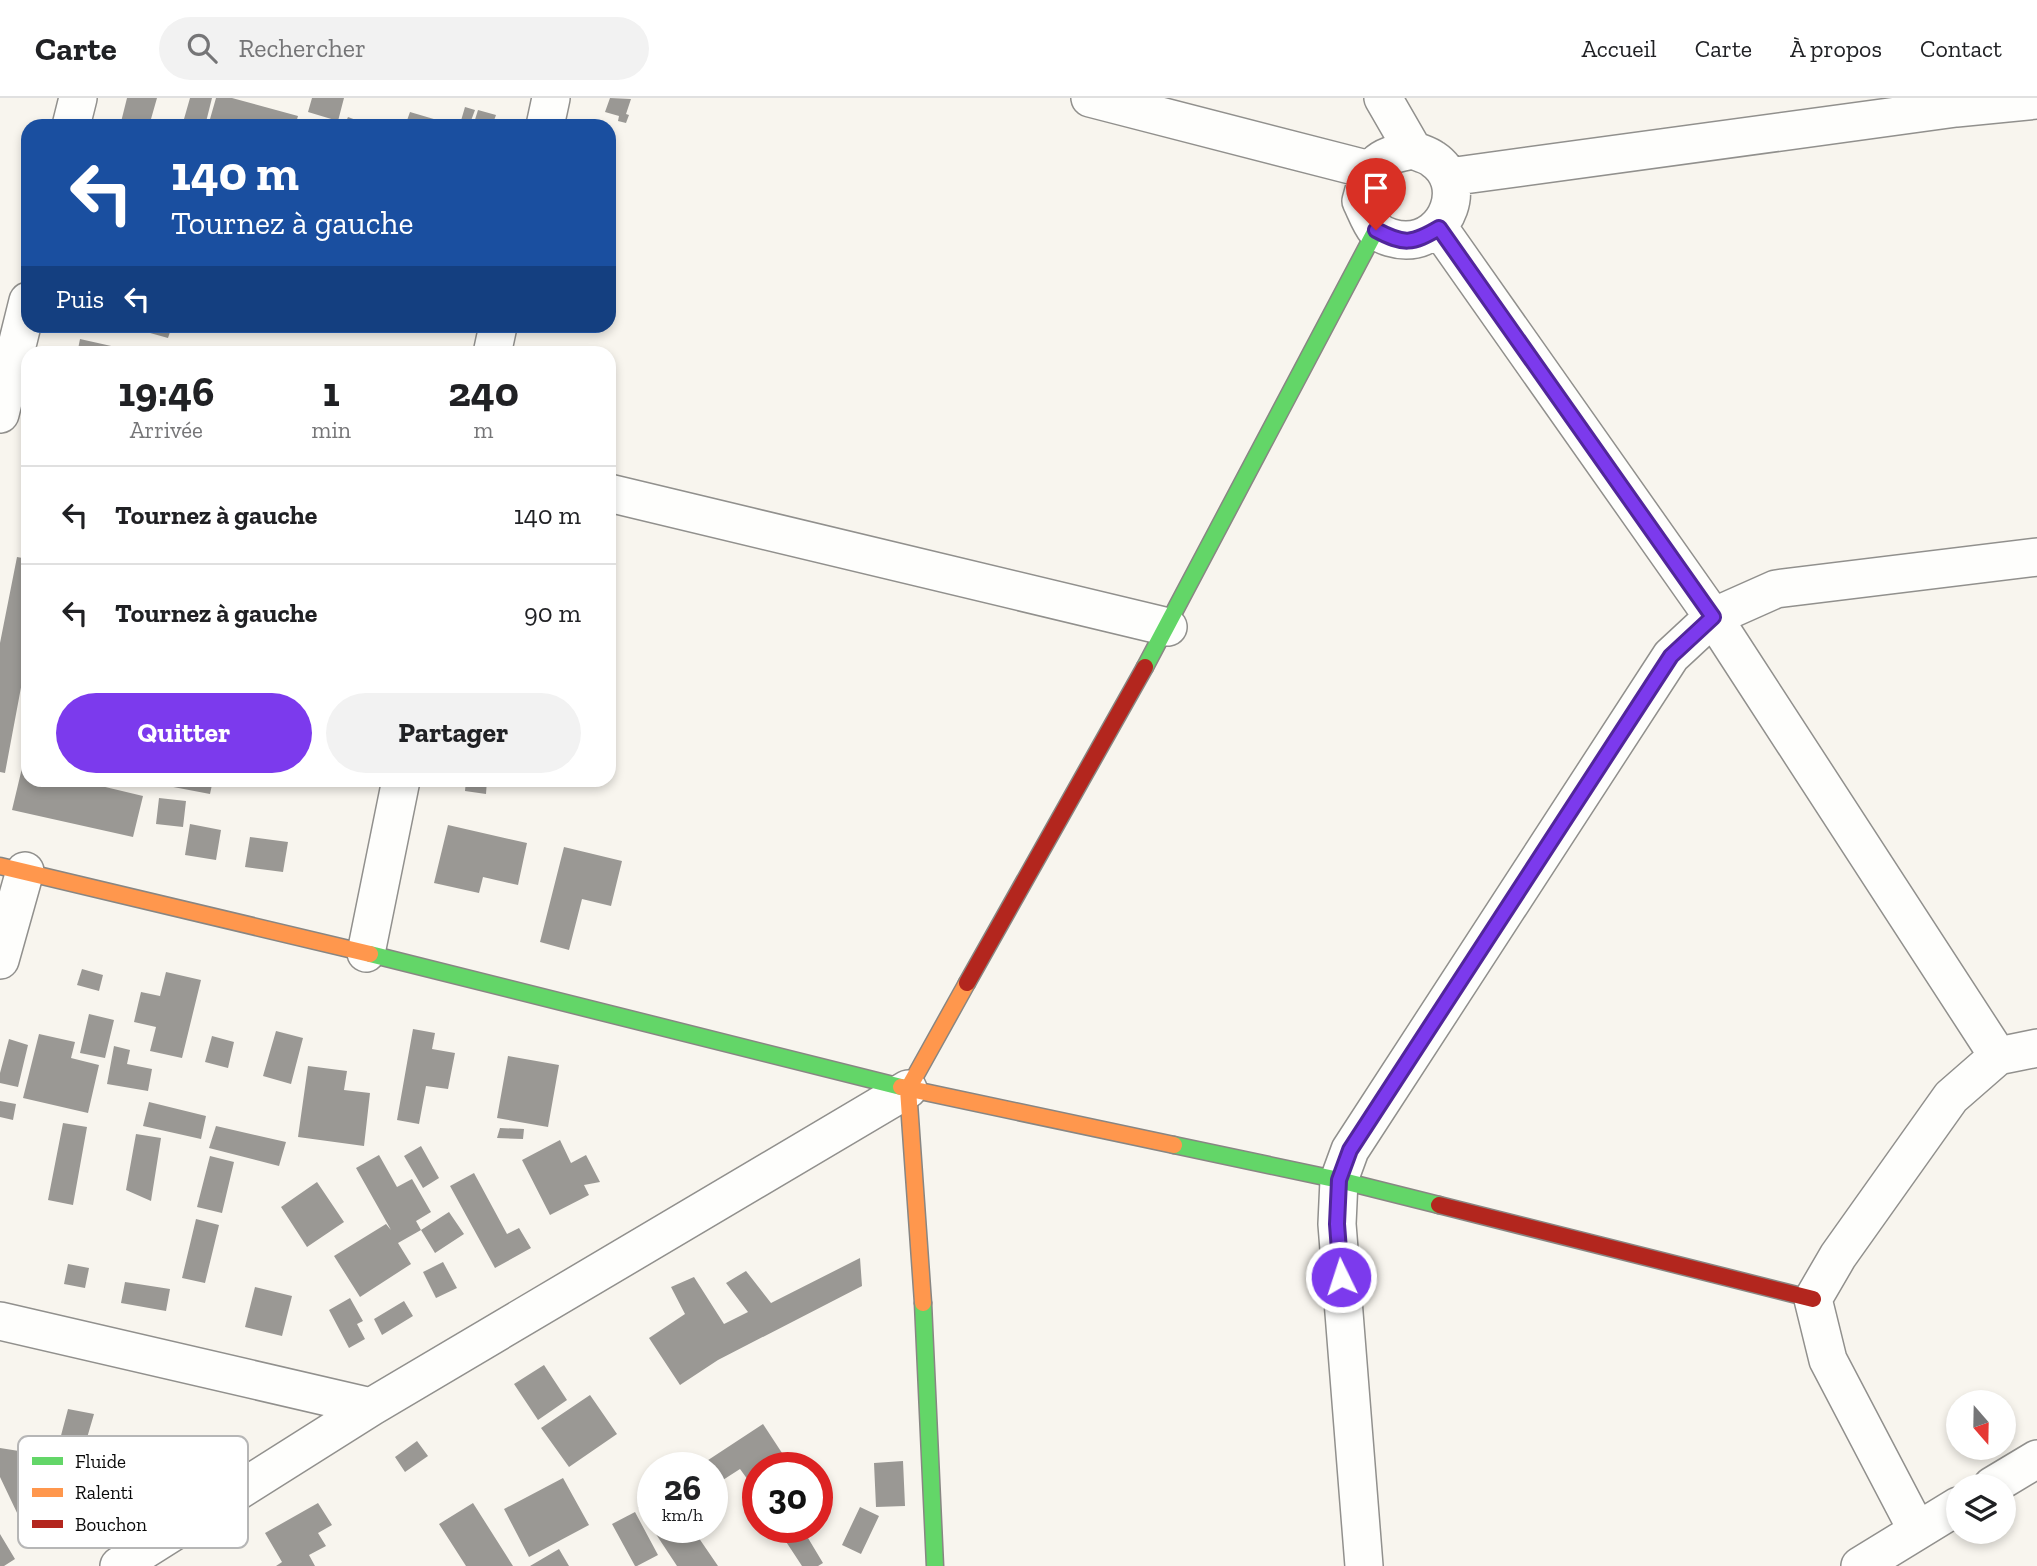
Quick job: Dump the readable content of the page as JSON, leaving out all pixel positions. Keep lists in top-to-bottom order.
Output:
{
  "legend": ["Fluide", "Ralenti", "Bouchon"],
  "north": "bottom",
  "page": {
    "header": "Carte",
    "search": "Rechercher",
    "nav": [
      "Accueil",
      "Carte",
      "À propos",
      "Contact"
    ],
    "turn": ["140 m", "Tournez à gauche"],
    "then": "Puis",
    "eta": [
      "19:46",
      "Arrivée",
      "1",
      "min",
      "240",
      "m"
    ],
    "list": [
      {
        "name": "Tournez à gauche",
        "value": "140 m"
      },
      {
        "name": "Tournez à gauche",
        "value": "90 m"
      }
    ],
    "buttons": ["Quitter", "Partager"],
    "speed": "26 km/h",
    "limit": "30"
  }
}
